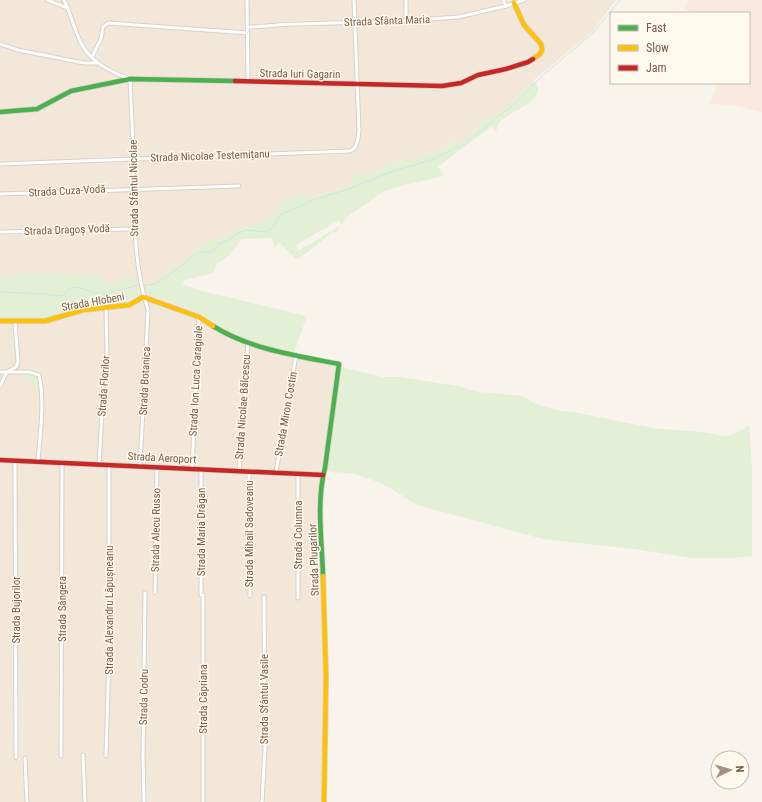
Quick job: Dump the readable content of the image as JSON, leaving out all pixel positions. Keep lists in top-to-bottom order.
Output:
{
  "streets": {
    "street": [
      "Strada Sfânta Maria",
      "Strada Iuri Gagarin",
      "Strada Nicolae Testemițanu",
      "Strada Sfântul Nicolae",
      "Strada Cuza-Vodă",
      "Strada Dragoș Vodă",
      "Strada Hlobeni",
      "Strada Botanica",
      "Strada Ion Luca Caragiale",
      "Strada Florilor",
      "Strada Nicolae Bălcescu",
      "Strada Miron Costin",
      "Strada Aeroport",
      "Strada Alecu Russo",
      "Strada Maria Drăgan",
      "Strada Mihail Sadoveanu",
      "Strada Columna",
      "Strada Plugarilor",
      "Strada Sângera",
      "Strada Bujorilor",
      "Strada Alexandru Lăpușneanu",
      "Strada Codru",
      "Strada Căpriana",
      "Strada Sfântul Vasile"
    ]
  },
  "crossings": [
    ["Strada Sfânta Maria", "Strada Iuri Gagarin"],
    ["Strada Iuri Gagarin", "Strada Nicolae Testemițanu"],
    ["Strada Iuri Gagarin", "Strada Sfântul Nicolae"],
    ["Strada Nicolae Testemițanu", "Strada Sfântul Nicolae"],
    ["Strada Sfântul Nicolae", "Strada Cuza-Vodă"],
    ["Strada Sfântul Nicolae", "Strada Dragoș Vodă"],
    ["Strada Sfântul Nicolae", "Strada Hlobeni"],
    ["Strada Sfântul Nicolae", "Strada Botanica"],
    ["Strada Hlobeni", "Strada Botanica"],
    ["Strada Hlobeni", "Strada Florilor"],
    ["Strada Botanica", "Strada Aeroport"],
    ["Strada Ion Luca Caragiale", "Strada Aeroport"],
    ["Strada Florilor", "Strada Aeroport"],
    ["Strada Nicolae Bălcescu", "Strada Aeroport"],
    ["Strada Miron Costin", "Strada Aeroport"],
    ["Strada Miron Costin", "Strada Plugarilor"],
    ["Strada Aeroport", "Strada Alecu Russo"],
    ["Strada Aeroport", "Strada Maria Drăgan"],
    ["Strada Aeroport", "Strada Mihail Sadoveanu"],
    ["Strada Aeroport", "Strada Columna"],
    ["Strada Aeroport", "Strada Plugarilor"],
    ["Strada Aeroport", "Strada Sângera"],
    ["Strada Aeroport", "Strada Bujorilor"],
    ["Strada Aeroport", "Strada Alexandru Lăpușneanu"],
    ["Strada Maria Drăgan", "Strada Căpriana"]
  ],
  "legend": ["Fast", "Slow", "Jam"],
  "north": "right"
}
